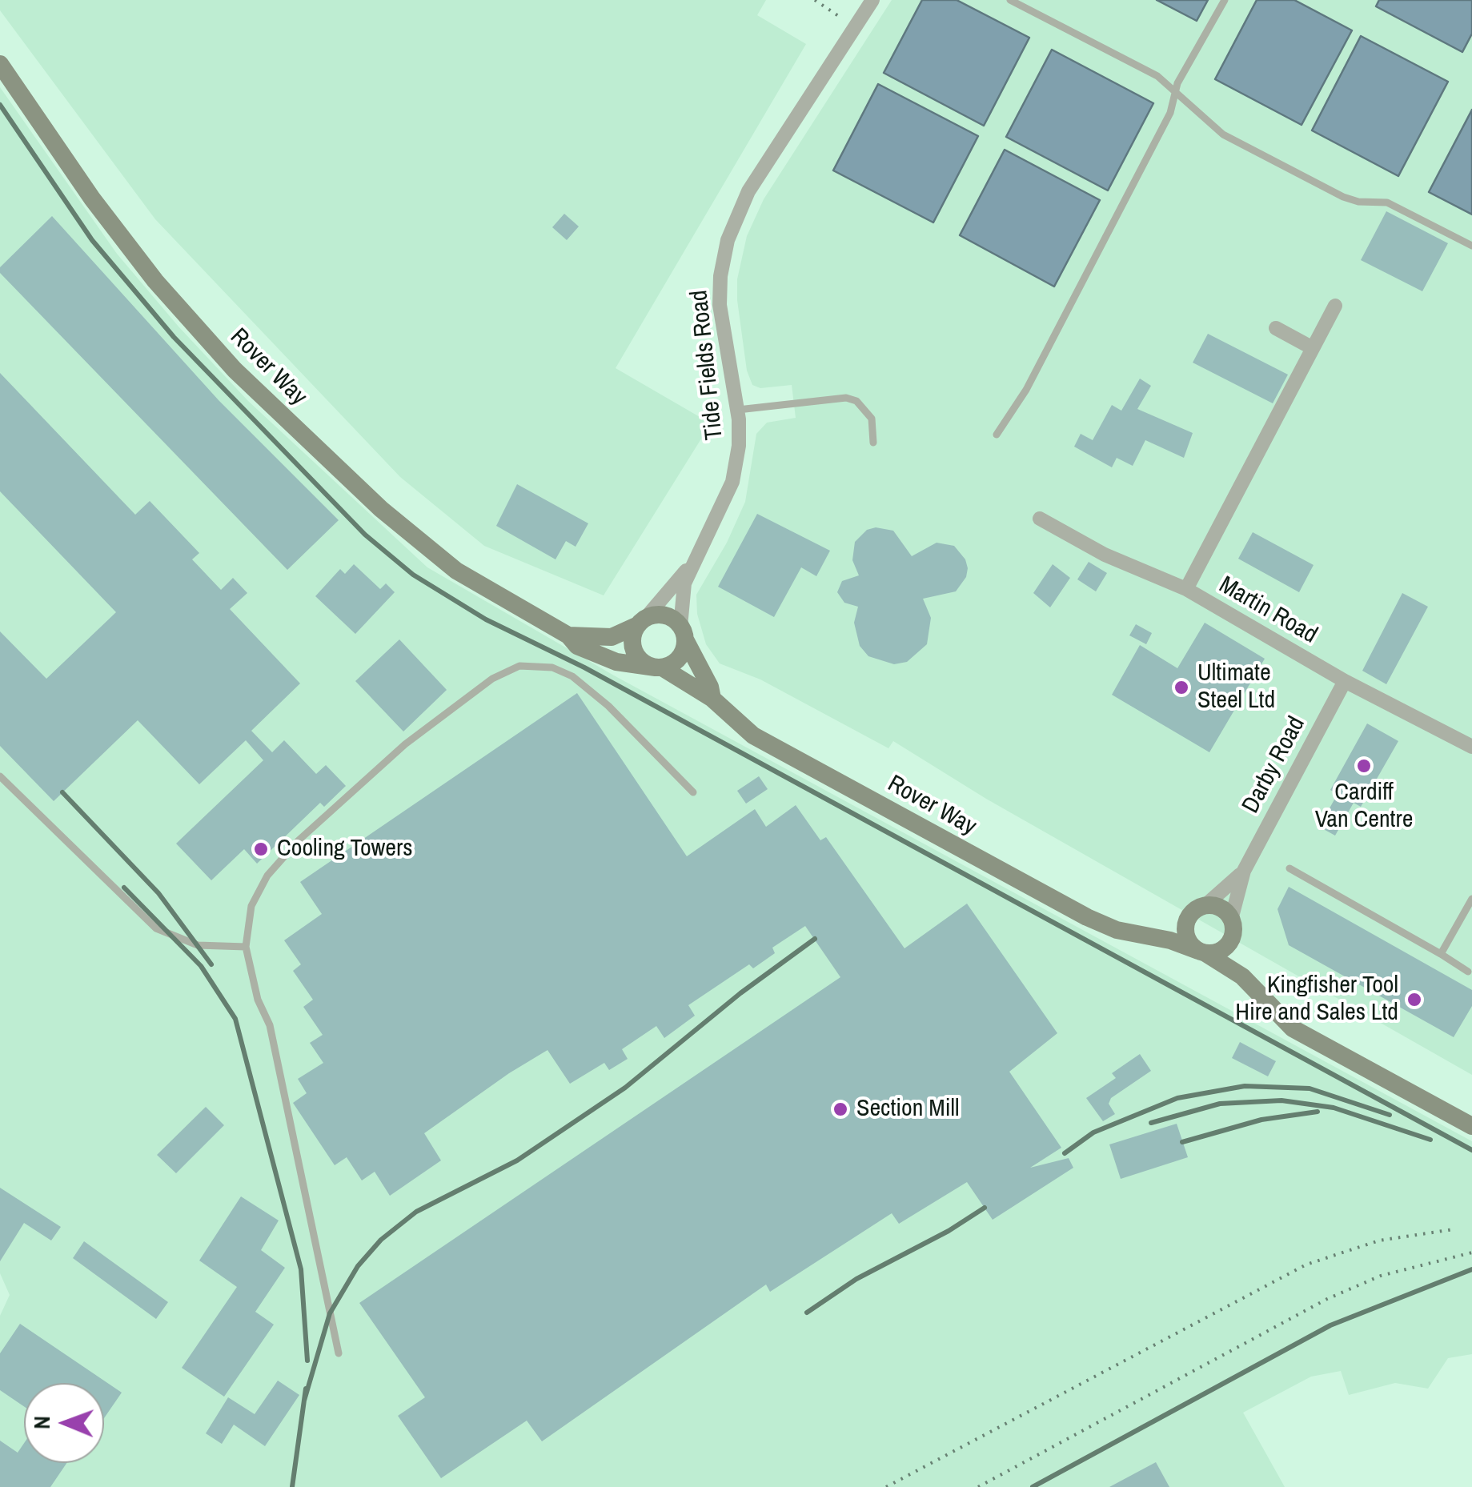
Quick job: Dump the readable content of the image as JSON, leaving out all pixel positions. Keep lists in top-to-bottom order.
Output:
{
  "streets": {
    "street": [
      "Tide Fields Road",
      "Rover Way",
      "Martin Road",
      "Darby Road"
    ]
  },
  "crossings": [
    ["Tide Fields Road", "Rover Way"],
    ["Rover Way", "Darby Road"],
    ["Martin Road", "Darby Road"]
  ],
  "places": [
    "Ultimate Steel Ltd",
    "Cardiff Van Centre",
    "Cooling Towers",
    "Kingfisher Tool Hire and Sales Ltd",
    "Section Mill"
  ],
  "north": "left"
}
